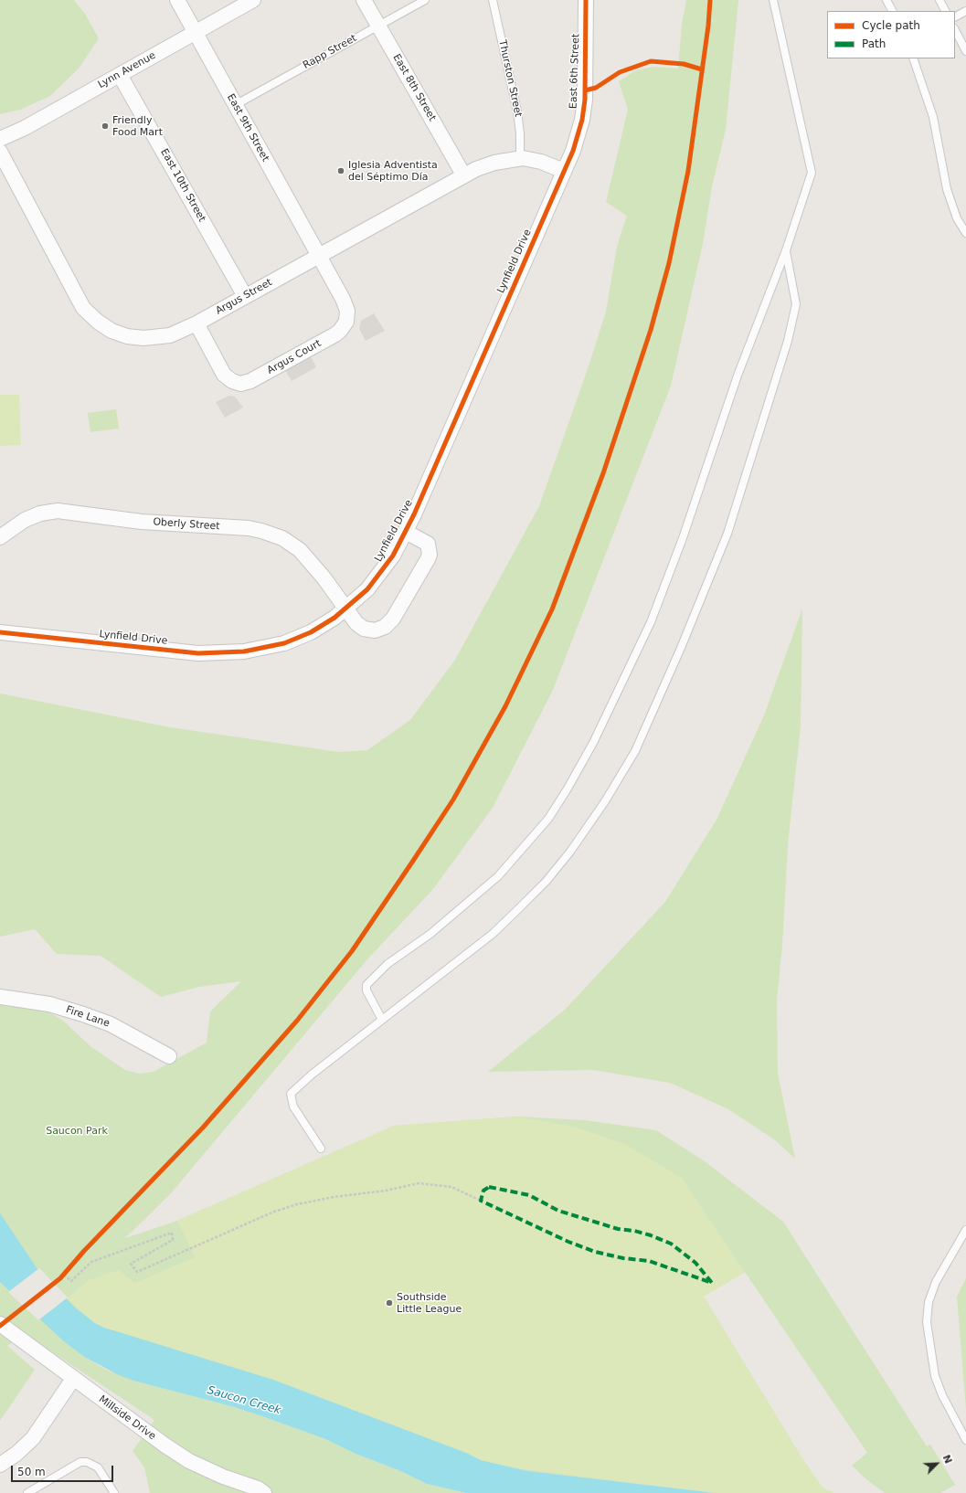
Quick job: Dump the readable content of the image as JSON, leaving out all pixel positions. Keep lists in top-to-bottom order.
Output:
{
  "streets": {
    "street": [
      "Lynn Avenue",
      "East 6th Street",
      "East 8th Street",
      "East 9th Street",
      "East 10th Street",
      "Lynfield Drive",
      "Argus Street",
      "Argus Court",
      "Oberly Street",
      "Fire Lane",
      "Millside Drive"
    ],
    "lane": ["Rapp Street", "Thurston Street"]
  },
  "crossings": [
    ["Rapp Street", "East 8th Street"],
    ["Rapp Street", "East 9th Street"],
    ["Lynn Avenue", "East 9th Street"],
    ["Lynn Avenue", "East 10th Street"],
    ["East 6th Street", "Lynfield Drive"],
    ["East 6th Street", "Argus Street"],
    ["Thurston Street", "Argus Street"],
    ["East 8th Street", "Argus Street"],
    ["East 9th Street", "Argus Street"],
    ["East 9th Street", "Argus Court"],
    ["East 10th Street", "Argus Street"],
    ["Lynfield Drive", "Argus Street"],
    ["Lynfield Drive", "Oberly Street"],
    ["Argus Street", "Argus Court"]
  ],
  "water": ["Saucon Creek"],
  "parks": ["Saucon Park"],
  "places": ["Friendly Food Mart", "Iglesia Adventista del Séptimo Día", "Southside Little League"],
  "legend": ["Cycle path", "Path"],
  "scale_bar": "50 m",
  "north": "top right"
}
